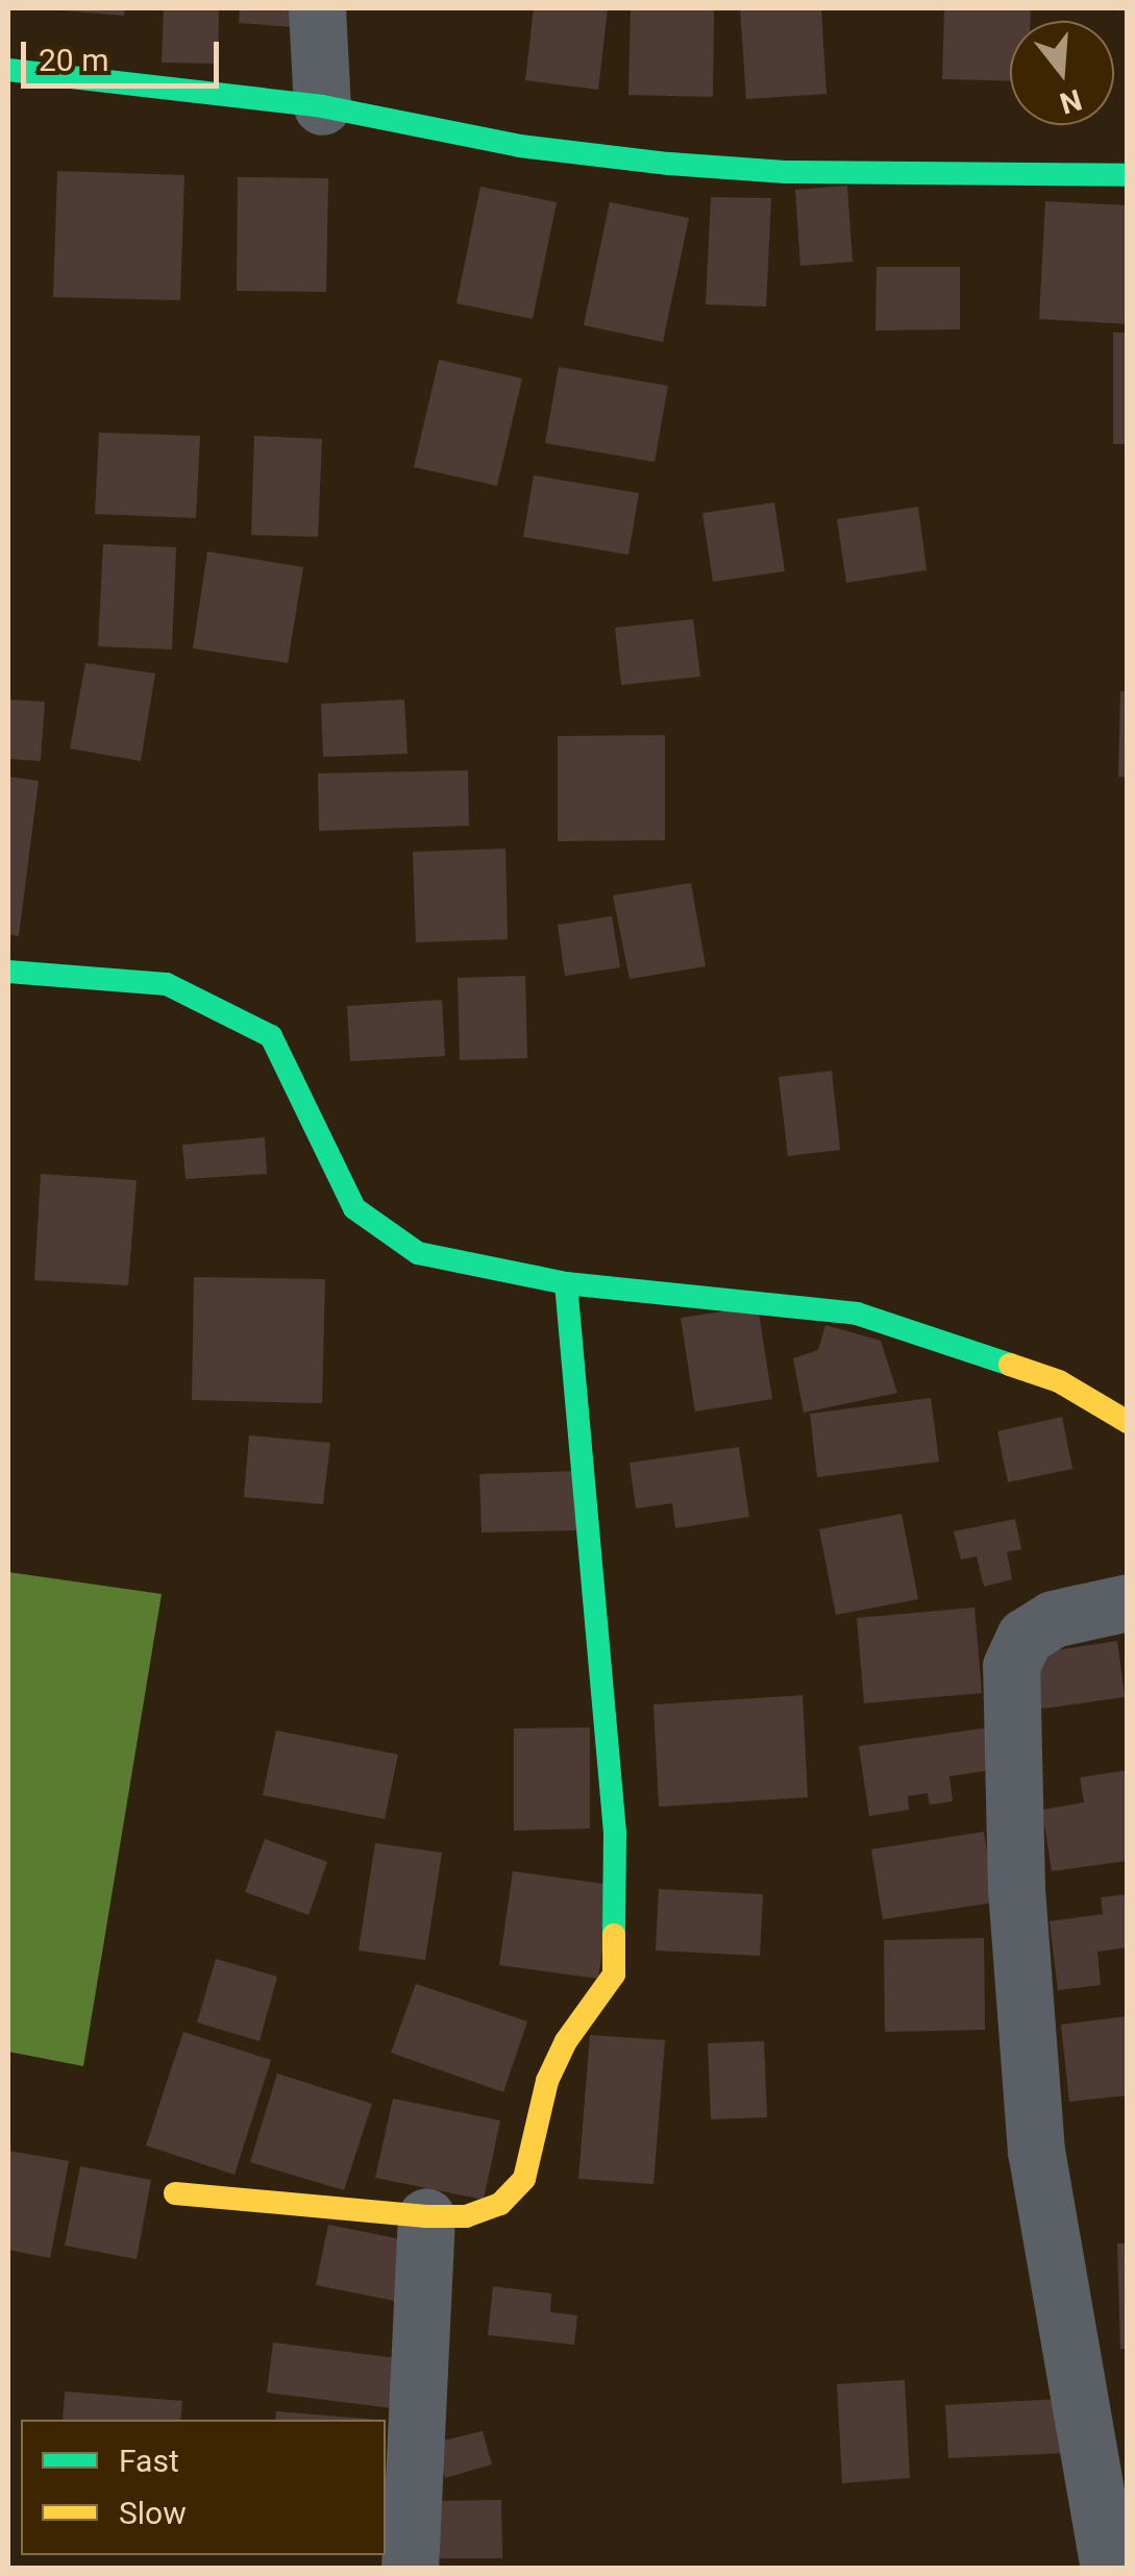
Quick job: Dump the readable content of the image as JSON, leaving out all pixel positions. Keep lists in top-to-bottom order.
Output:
{
  "legend": ["Fast", "Slow"],
  "scale_bar": "20 m",
  "north": "bottom"
}
